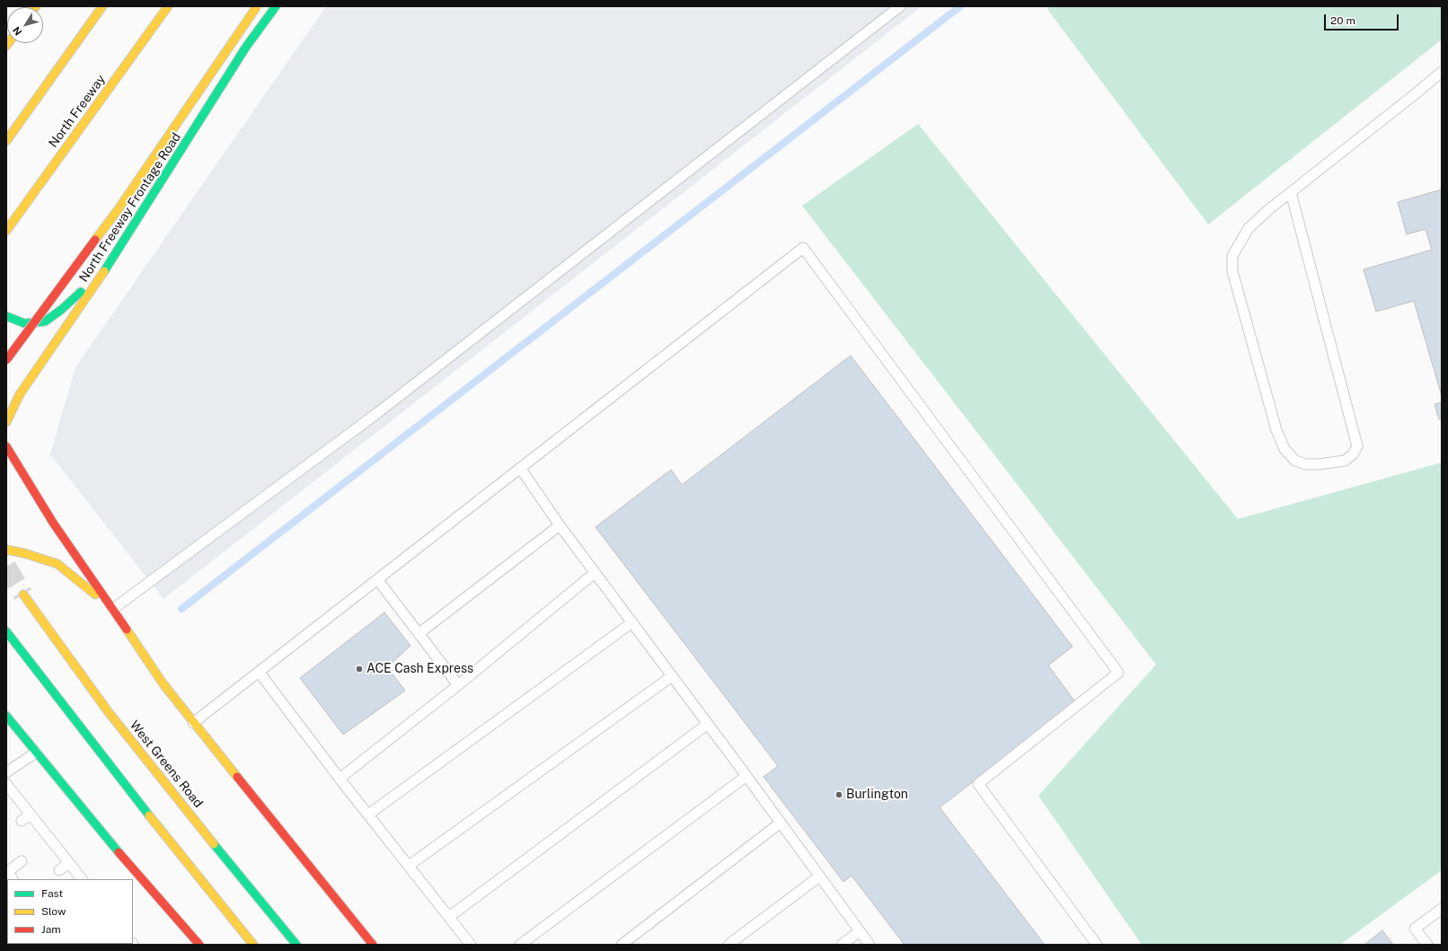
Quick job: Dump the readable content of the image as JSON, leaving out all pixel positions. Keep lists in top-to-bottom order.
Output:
{
  "streets": {
    "main road": ["North Freeway", "North Freeway Frontage Road", "West Greens Road"]
  },
  "places": ["ACE Cash Express", "Burlington"],
  "legend": ["Fast", "Slow", "Jam"],
  "scale_bar": "20 m",
  "north": "bottom left"
}
